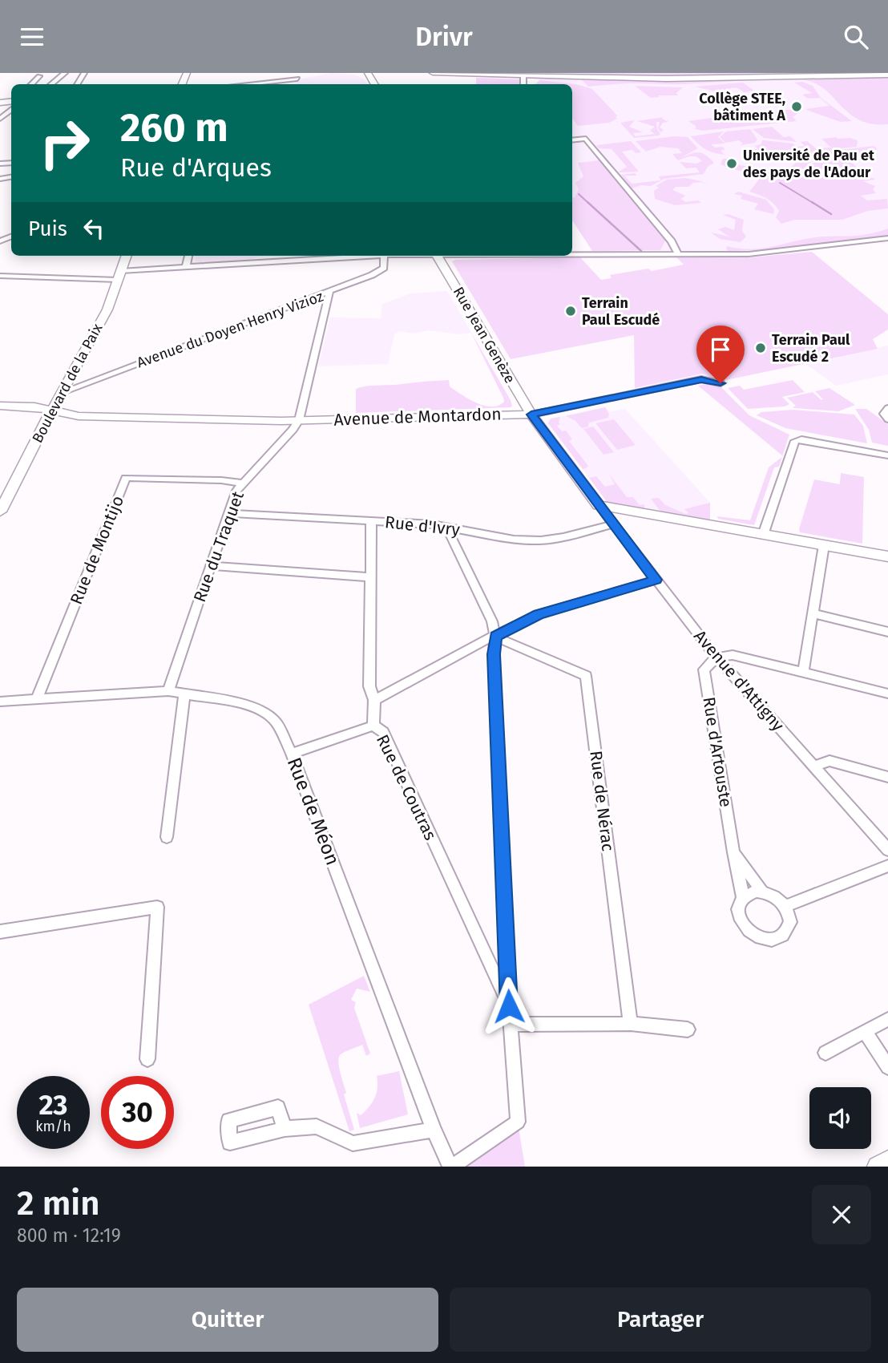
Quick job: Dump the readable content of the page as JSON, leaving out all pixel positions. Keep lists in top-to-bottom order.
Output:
{
  "streets": {
    "street": [
      "Avenue du Doyen Henry Vizioz",
      "Rue Jean Genèze",
      "Boulevard de la Paix",
      "Avenue de Montardon",
      "Rue d'Ivry",
      "Rue du Traquet",
      "Rue de Montijo",
      "Avenue d'Attigny",
      "Rue d'Artouste",
      "Rue de Coutras",
      "Rue de Nérac",
      "Rue de Méon"
    ]
  },
  "crossings": [
    ["Avenue du Doyen Henry Vizioz", "Boulevard de la Paix"],
    ["Rue Jean Genèze", "Avenue de Montardon"],
    ["Boulevard de la Paix", "Avenue de Montardon"],
    ["Avenue de Montardon", "Rue du Traquet"],
    ["Rue d'Ivry", "Rue du Traquet"],
    ["Rue d'Ivry", "Avenue d'Attigny"],
    ["Rue d'Ivry", "Rue de Coutras"],
    ["Rue du Traquet", "Rue de Montijo"],
    ["Rue du Traquet", "Rue de Méon"],
    ["Rue de Montijo", "Rue de Méon"],
    ["Avenue d'Attigny", "Rue d'Artouste"]
  ],
  "places": [
    "Collège STEE, bâtiment A",
    "Université de Pau et des pays de l'Adour",
    "Terrain Paul Escudé",
    "Terrain Paul Escudé 2"
  ],
  "page": {
    "header": "Drivr",
    "turn": ["260 m", "Rue d'Arques"],
    "then": "Puis",
    "speed": "23 km/h",
    "limit": "30",
    "heading": ["2 min", "800 m · 12:19"],
    "buttons": ["Quitter", "Partager"]
  }
}
